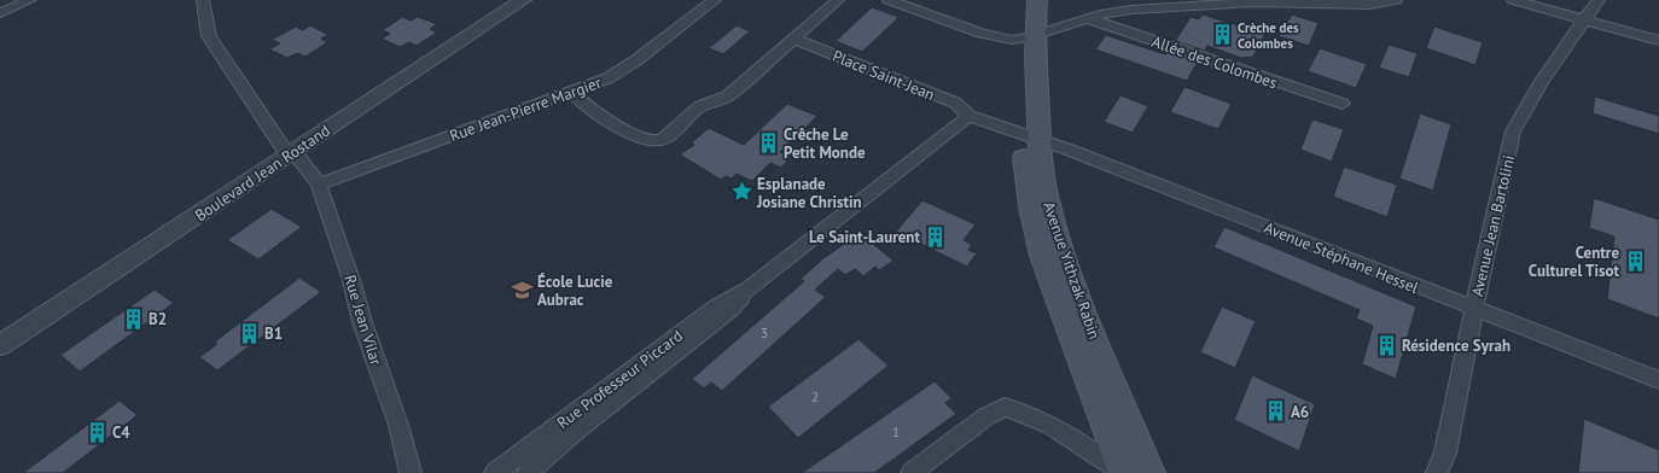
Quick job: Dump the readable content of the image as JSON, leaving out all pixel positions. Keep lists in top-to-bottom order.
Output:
{
  "streets": {
    "main road": ["Avenue Yithzak Rabin"],
    "street": [
      "Allée des Colombes",
      "Place Saint-Jean",
      "Rue Jean-Pierre Margier",
      "Boulevard Jean Rostand",
      "Avenue Jean Bartolini",
      "Avenue Stéphane Hessel",
      "Rue Jean Vilar",
      "Rue Professeur Piccard"
    ]
  },
  "crossings": [
    ["Place Saint-Jean", "Avenue Stéphane Hessel"],
    ["Place Saint-Jean", "Avenue Yithzak Rabin"],
    ["Place Saint-Jean", "Rue Professeur Piccard"],
    ["Rue Jean-Pierre Margier", "Rue Jean Vilar"],
    ["Boulevard Jean Rostand", "Rue Jean Vilar"],
    ["Avenue Jean Bartolini", "Avenue Stéphane Hessel"],
    ["Avenue Stéphane Hessel", "Avenue Yithzak Rabin"]
  ],
  "places": {
    "building": [
      "Crèche des Colombes",
      "Crêche Le Petit Monde",
      "Le Saint-Laurent",
      "Centre Culturel Tisot",
      "B2",
      "B1",
      "Résidence Syrah",
      "A6",
      "C4"
    ],
    "place": ["Esplanade Josiane Christin"],
    "school or university": ["École Lucie Aubrac"]
  },
  "house_numbers": ["3", "2", "1"]
}
